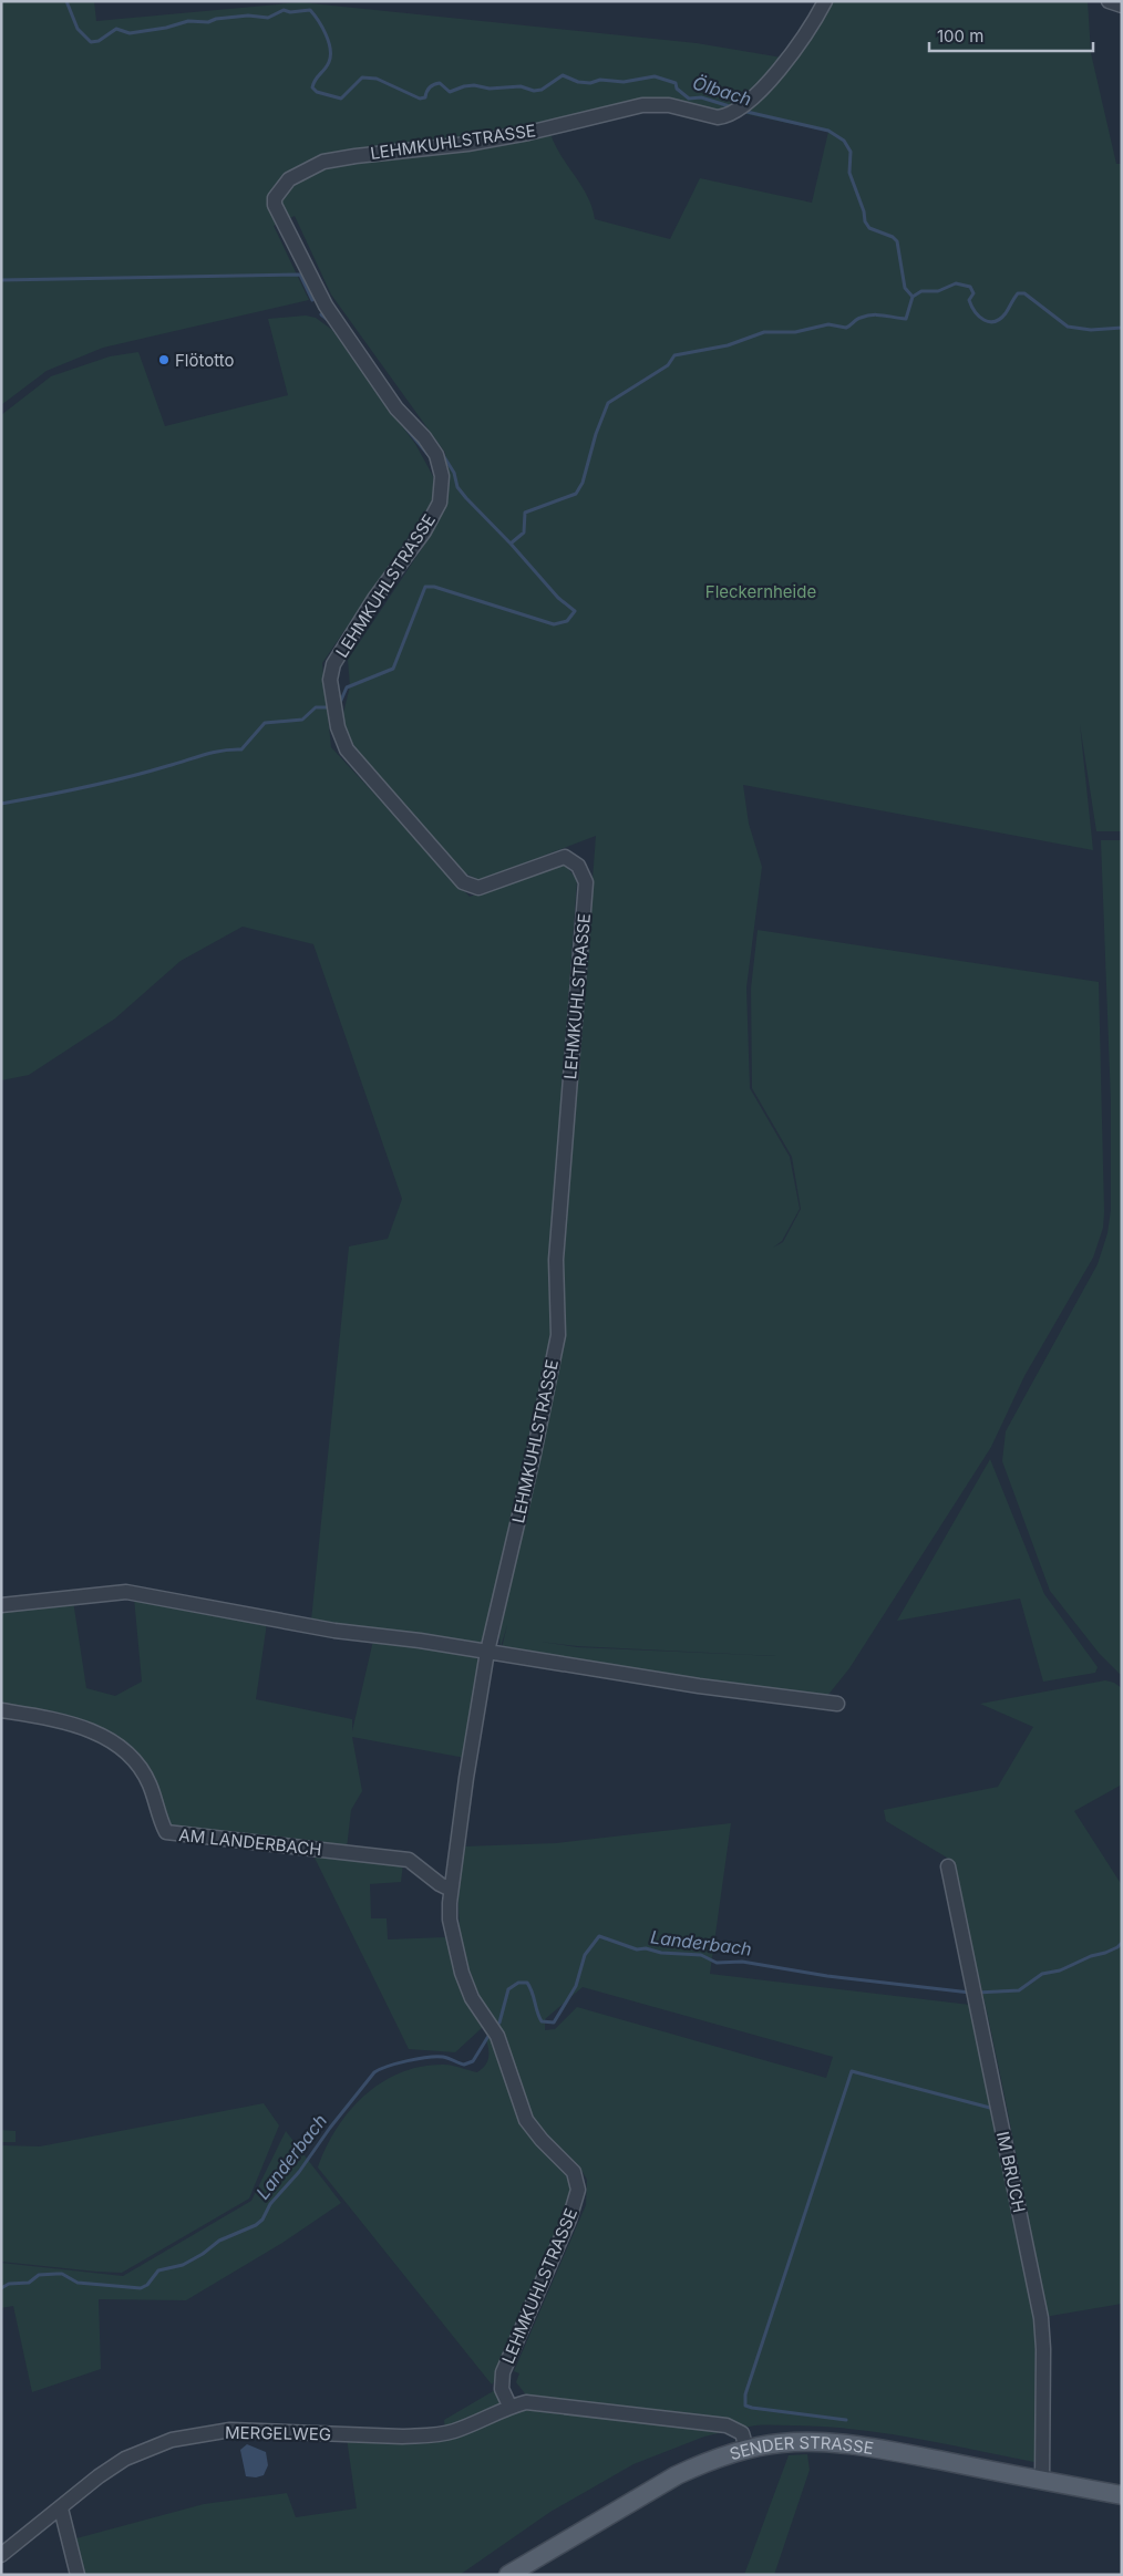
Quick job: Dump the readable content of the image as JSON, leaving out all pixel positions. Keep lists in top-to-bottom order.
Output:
{
  "streets": {
    "main road": ["SENDER STRASSE"],
    "street": [
      "LEHMKUHLSTRASSE",
      "AM LANDERBACH",
      "IM BRUCH",
      "MERGELWEG"
    ]
  },
  "crossings": [
    ["LEHMKUHLSTRASSE", "AM LANDERBACH"],
    ["LEHMKUHLSTRASSE", "MERGELWEG"],
    ["IM BRUCH", "SENDER STRASSE"]
  ],
  "water": ["Ölbach", "Landerbach"],
  "parks": ["Fleckernheide"],
  "places": ["Flötotto"],
  "scale_bar": "100 m"
}
